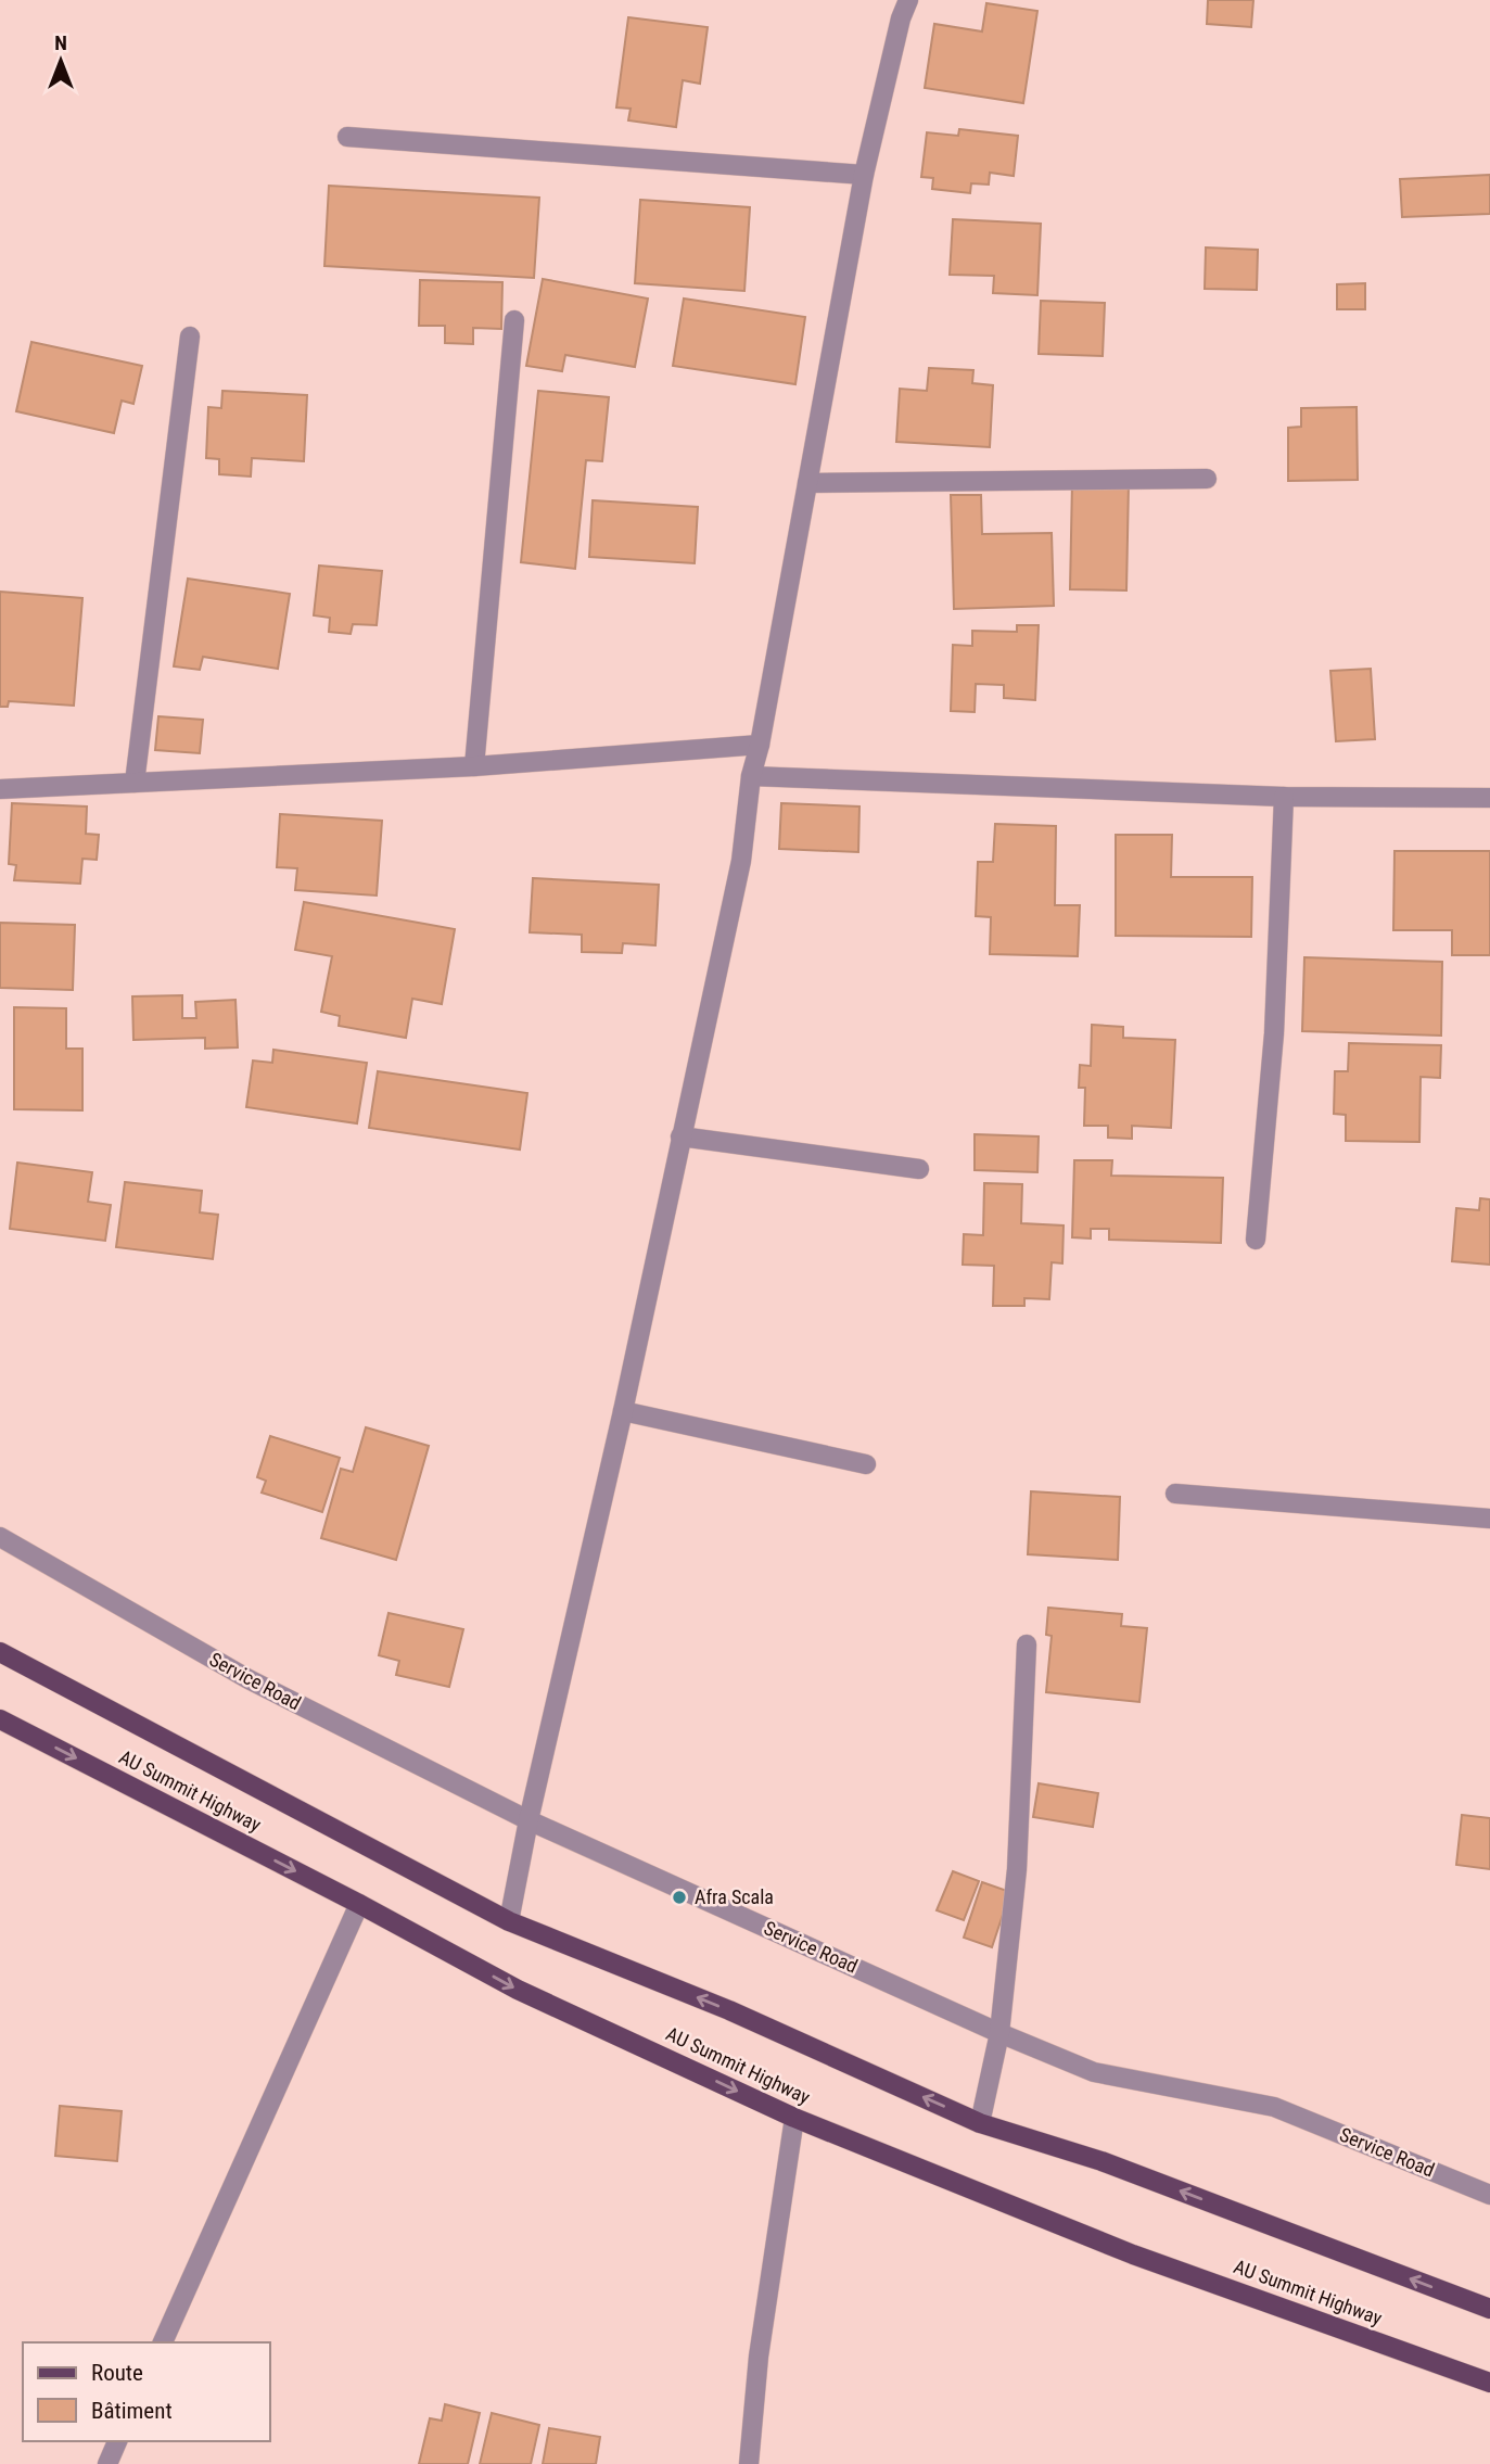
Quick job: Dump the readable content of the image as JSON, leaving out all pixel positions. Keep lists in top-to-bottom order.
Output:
{
  "streets": {
    "main road": ["AU Summit Highway"],
    "street": ["Service Road"]
  },
  "places": ["Afra Scala"],
  "legend": ["Route", "Bâtiment"],
  "north": "top"
}
